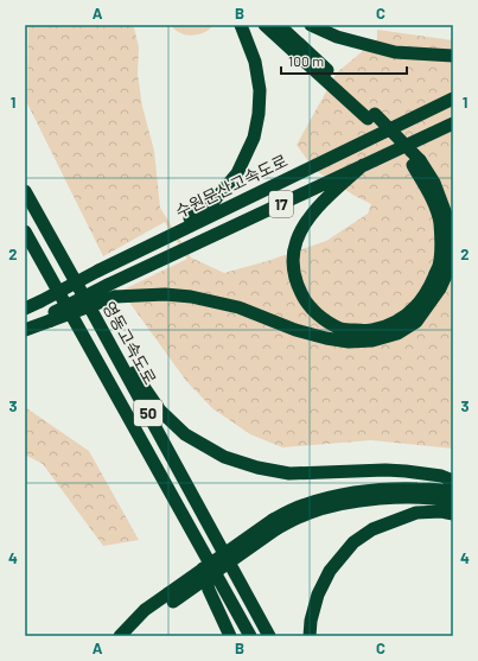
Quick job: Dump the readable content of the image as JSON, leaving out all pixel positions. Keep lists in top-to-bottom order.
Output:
{
  "streets": {
    "highway": [
      "수원문산고속도로",
      "17",
      "영동고속도로",
      "50"
    ]
  },
  "scale_bar": "100 m",
  "grid": {
    "columns": ["A", "B", "C"],
    "rows": [
      "1",
      "2",
      "3",
      "4"
    ]
  }
}
